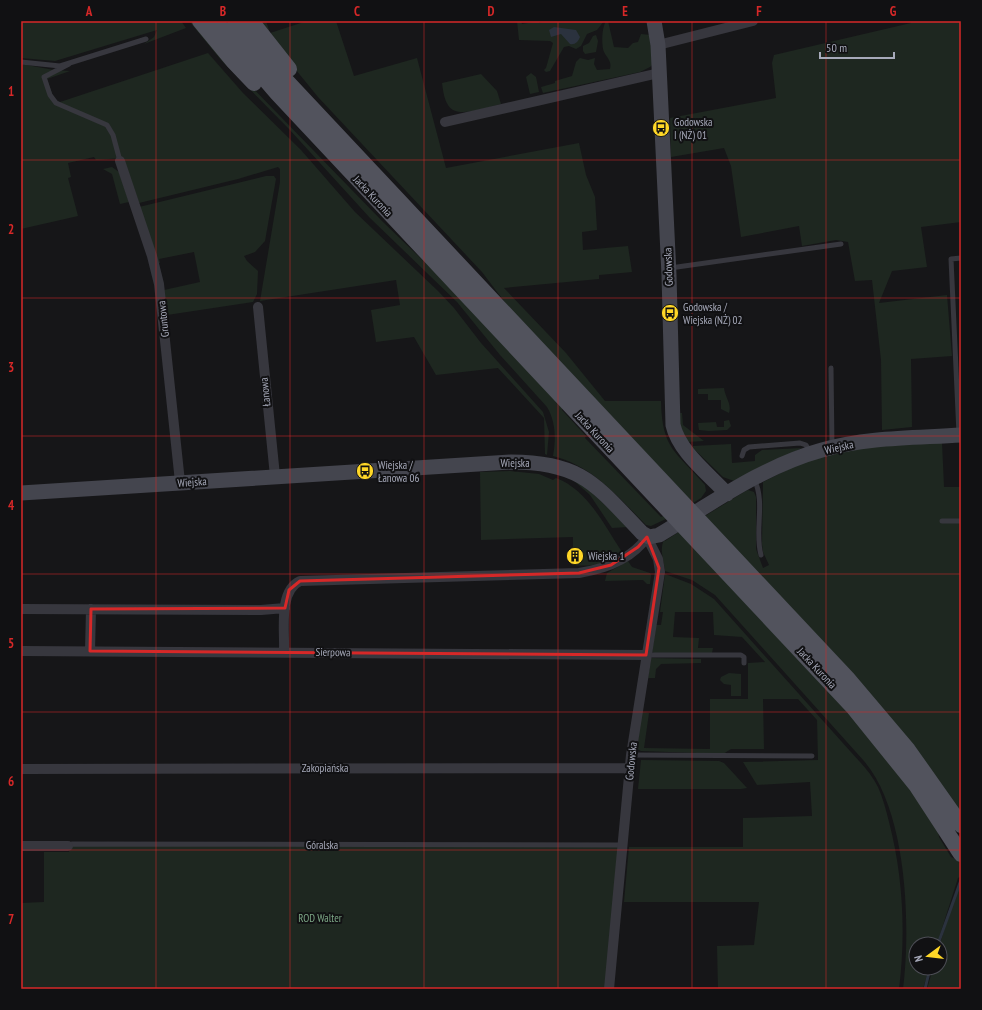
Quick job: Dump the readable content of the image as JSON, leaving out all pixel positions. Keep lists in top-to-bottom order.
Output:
{
  "streets": {
    "main road": ["Jacka Kuronia"],
    "street": [
      "Godowska",
      "Gruntowa",
      "Łanowa",
      "Wiejska",
      "Sierpowa",
      "Zakopiańska",
      "Góralska"
    ]
  },
  "crossings": [
    ["Godowska", "Wiejska"],
    ["Godowska", "Sierpowa"],
    ["Godowska", "Zakopiańska"],
    ["Godowska", "Góralska"],
    ["Gruntowa", "Wiejska"],
    ["Łanowa", "Wiejska"]
  ],
  "parks": ["ROD Walter"],
  "places": {
    "bus stop": ["Godowska I (NŻ) 01", "Godowska / Wiejska (NŻ) 02", "Wiejska / Łanowa 06"],
    "building": ["Wiejska 1"]
  },
  "scale_bar": "50 m",
  "north": "left",
  "grid": {
    "columns": [
      "A",
      "B",
      "C",
      "D",
      "E",
      "F",
      "G"
    ],
    "rows": [
      "1",
      "2",
      "3",
      "4",
      "5",
      "6",
      "7"
    ]
  }
}
